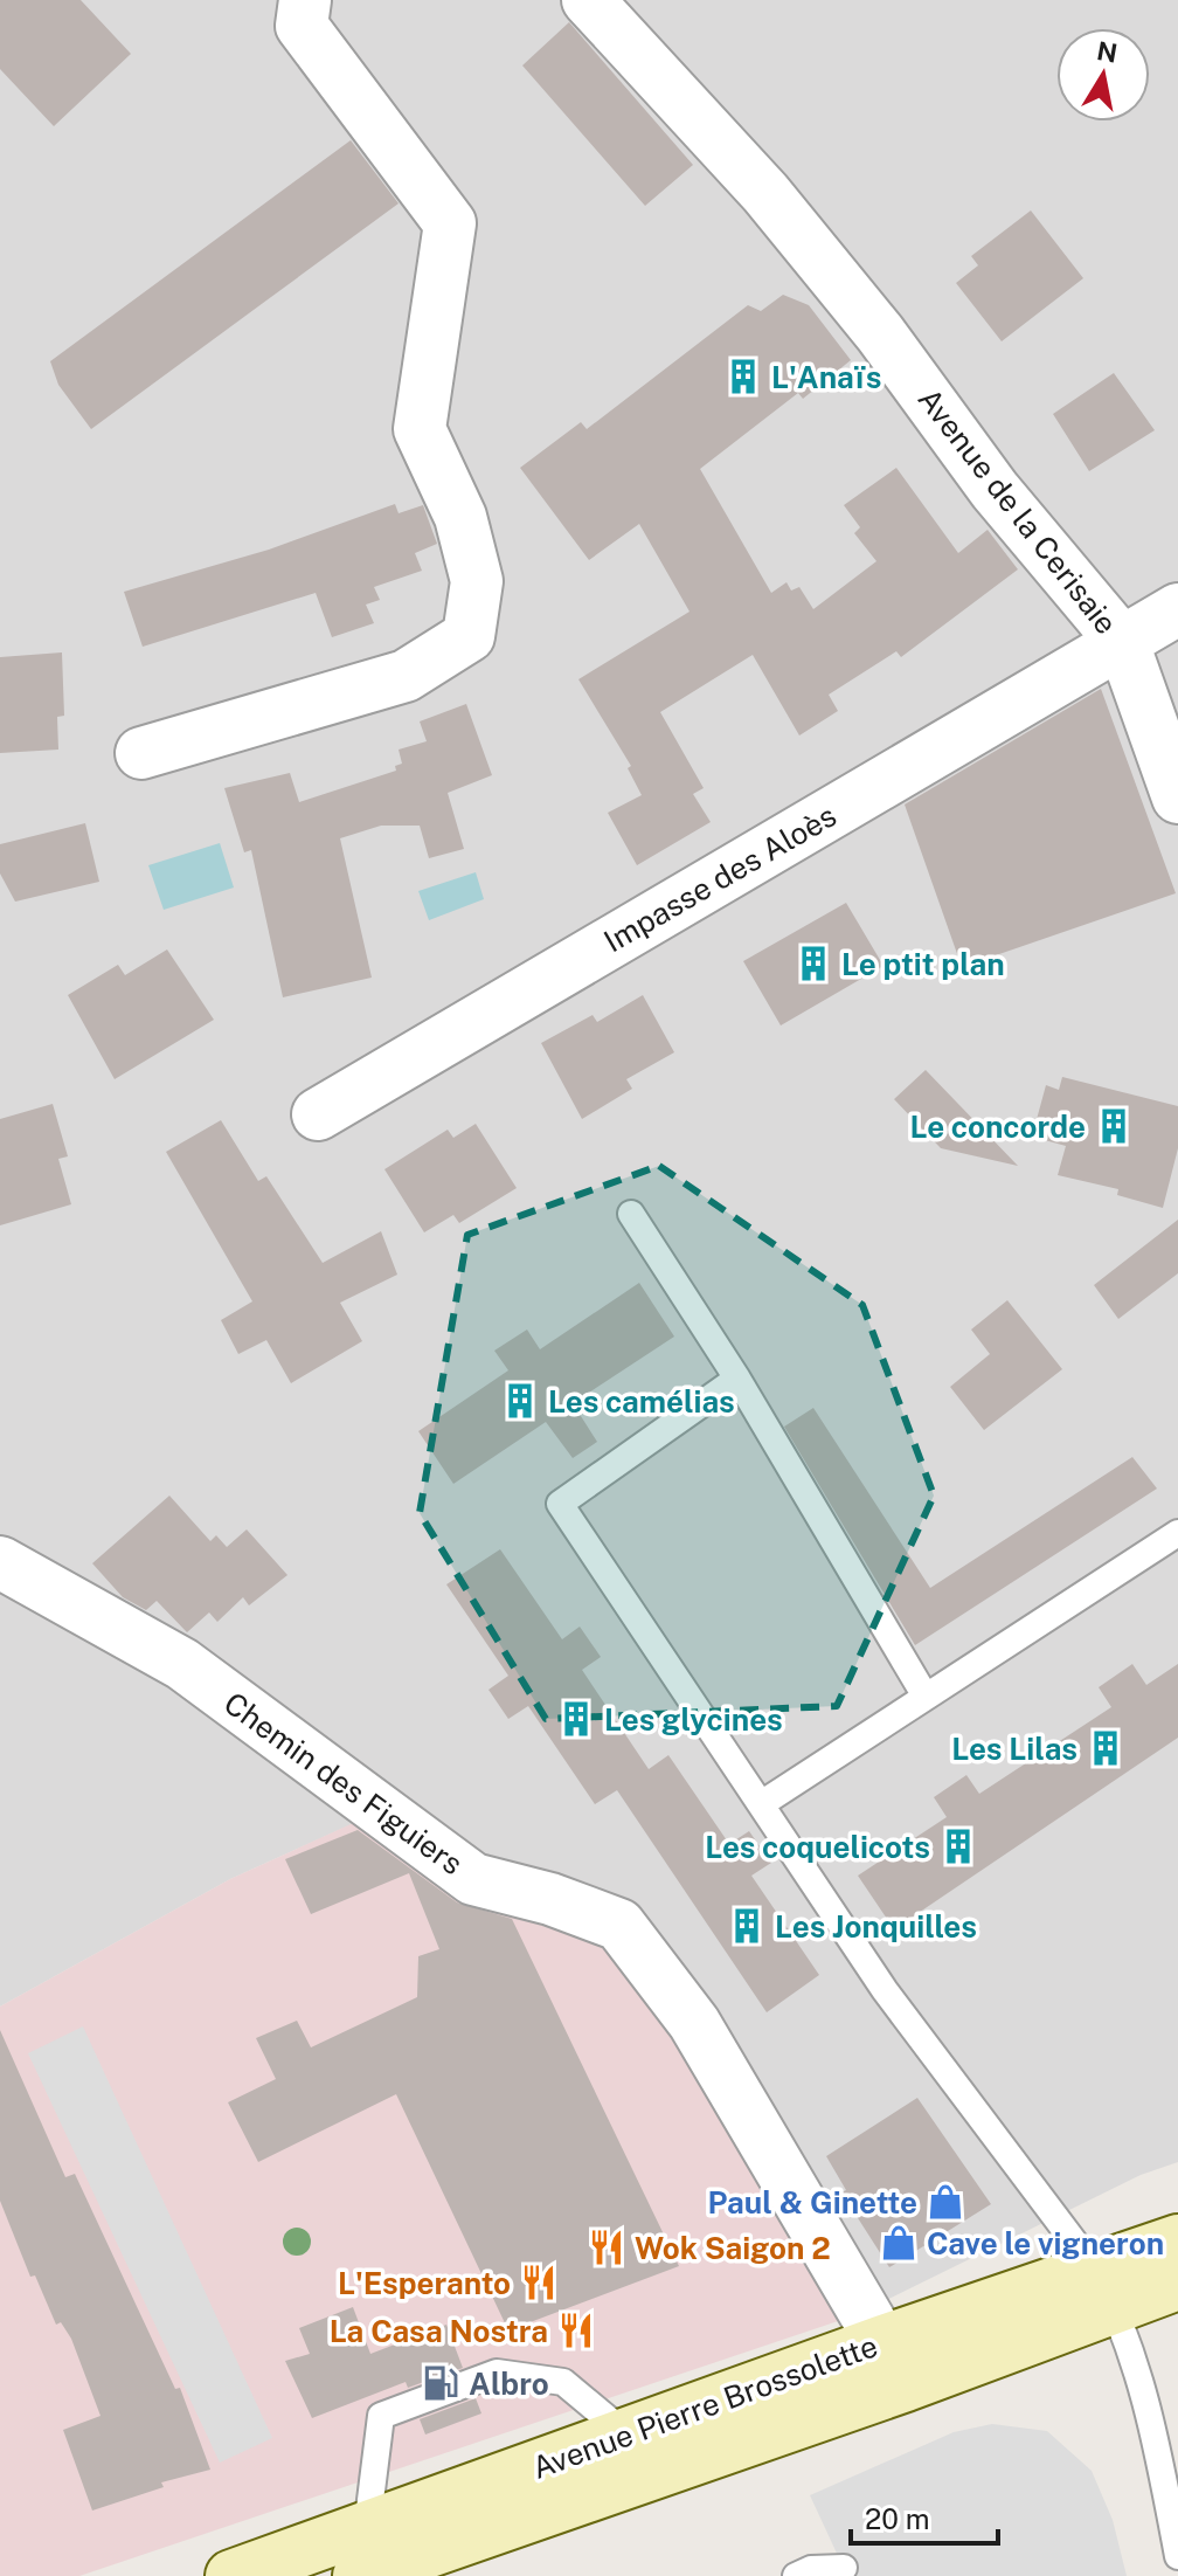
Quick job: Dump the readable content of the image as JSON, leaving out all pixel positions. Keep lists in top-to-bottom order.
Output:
{
  "streets": {
    "main road": ["Avenue Pierre Brossolette"],
    "street": ["Avenue de la Cerisaie", "Impasse des Aloès", "Chemin des Figuiers"]
  },
  "crossings": [
    ["Avenue de la Cerisaie", "Impasse des Aloès"],
    ["Chemin des Figuiers", "Avenue Pierre Brossolette"]
  ],
  "places": {
    "building": [
      "L'Anaïs",
      "Le ptit plan",
      "Le concorde",
      "Les camélias",
      "Les glycines",
      "Les Lilas",
      "Les coquelicots",
      "Les Jonquilles"
    ],
    "shop": ["Paul & Ginette", "Cave le vigneron"],
    "restaurant": ["Wok Saigon 2", "L'Esperanto", "La Casa Nostra"],
    "fuel station": ["Albro"]
  },
  "scale_bar": "20 m",
  "north": "top"
}
